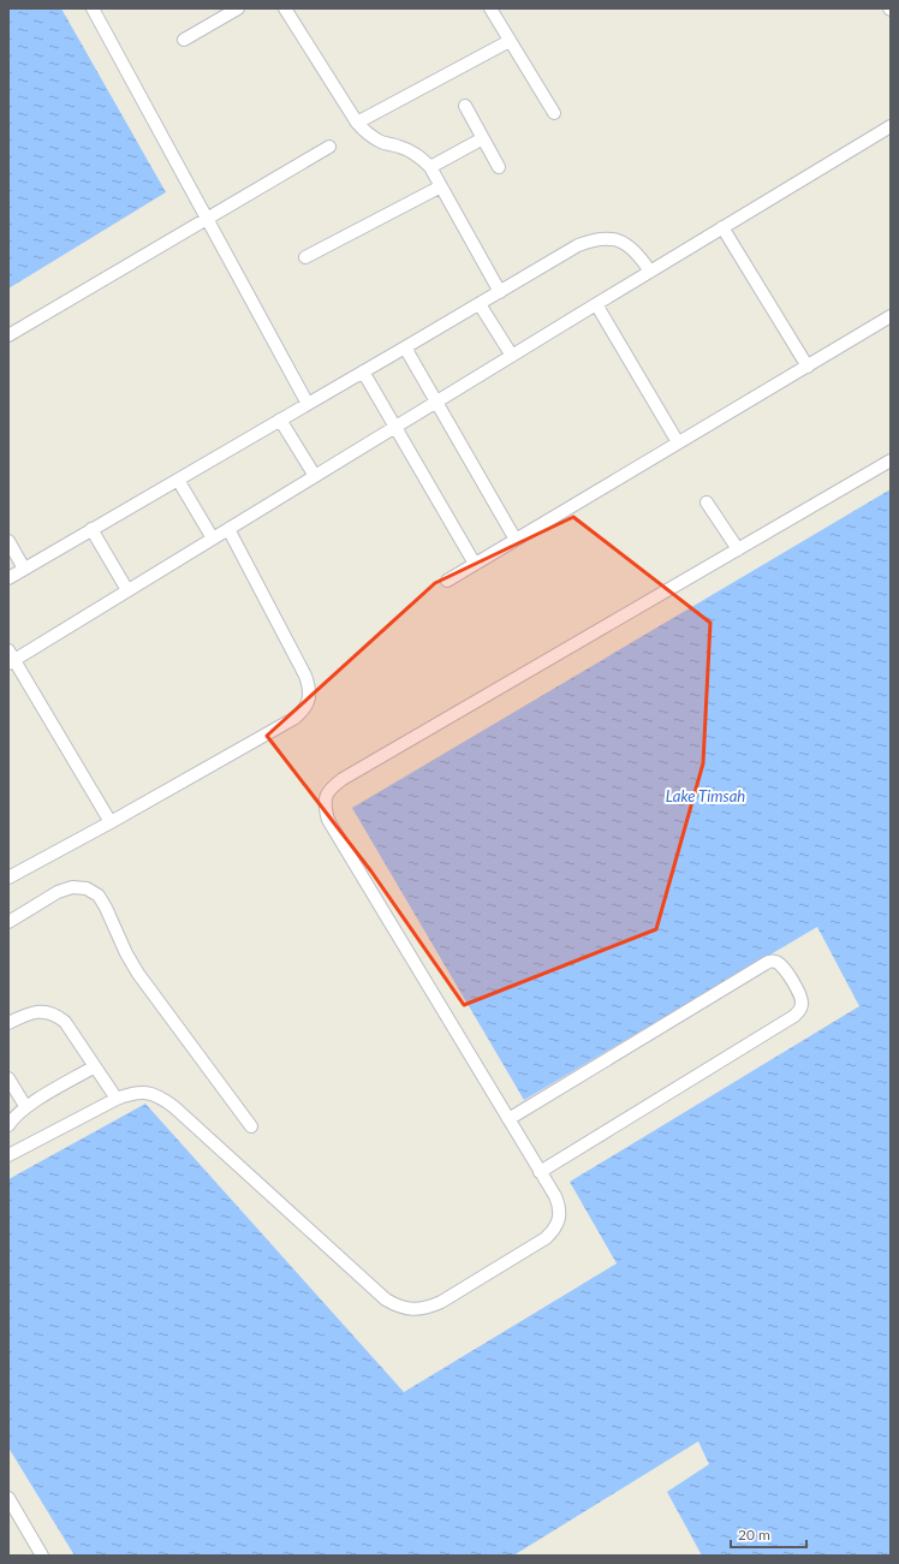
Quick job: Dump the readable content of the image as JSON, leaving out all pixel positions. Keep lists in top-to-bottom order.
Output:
{
  "water": ["Lake Timsah"],
  "scale_bar": "20 m"
}
